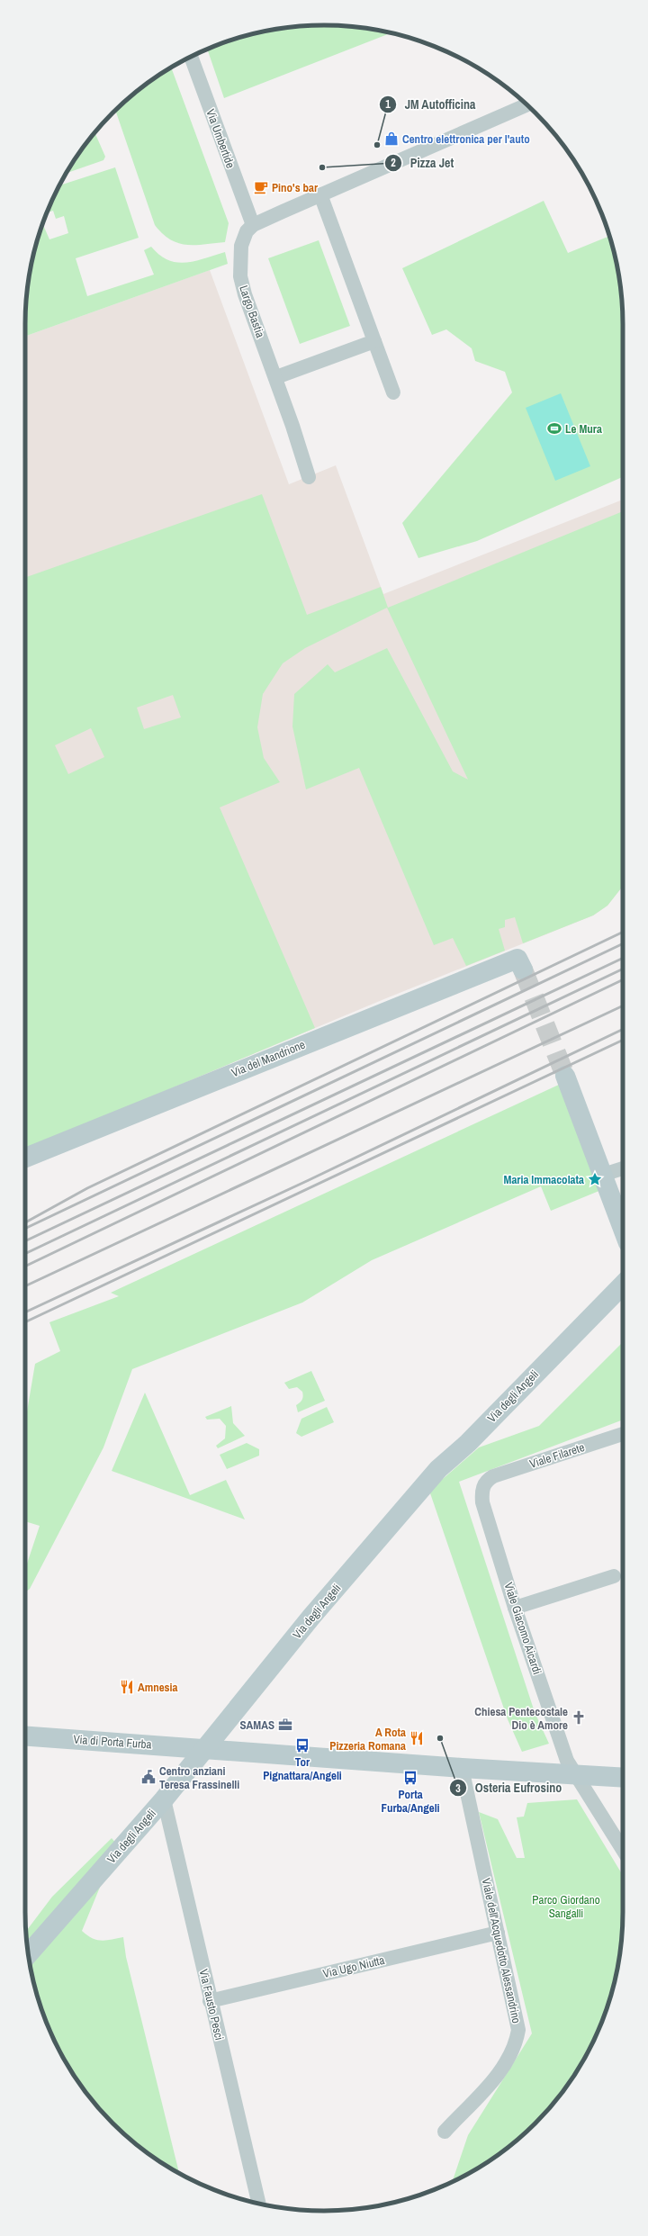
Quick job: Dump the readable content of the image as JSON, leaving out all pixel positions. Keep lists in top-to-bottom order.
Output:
{
  "streets": {
    "street": [
      "Via Umbertide",
      "Largo Bastia",
      "Via del Mandrione",
      "Via degli Angeli",
      "Viale Filarete",
      "Viale Giacomo Aicardi",
      "Via di Porta Furba",
      "Viale dell'Acquedotto Alessandrino",
      "Via Ugo Niutta",
      "Via Fausto Pesci"
    ]
  },
  "crossings": [
    ["Via Umbertide", "Largo Bastia"],
    ["Via degli Angeli", "Via di Porta Furba"],
    ["Via degli Angeli", "Via Fausto Pesci"],
    ["Viale Filarete", "Viale Giacomo Aicardi"],
    ["Viale Giacomo Aicardi", "Via di Porta Furba"],
    ["Via di Porta Furba", "Viale dell'Acquedotto Alessandrino"],
    ["Viale dell'Acquedotto Alessandrino", "Via Ugo Niutta"],
    ["Via Ugo Niutta", "Via Fausto Pesci"]
  ],
  "parks": ["Parco Giordano Sangalli"],
  "places": {
    "shop": ["Centro elettronica per l'auto"],
    "other": ["JM Autofficina", "Pizza Jet", "Osteria Eufrosino"],
    "cafe": ["Pino's bar"],
    "sports": ["Le Mura"],
    "place": ["Maria Immacolata"],
    "restaurant": ["Amnesia", "A Rota Pizzeria Romana"],
    "church": ["Chiesa Pentecostale Dio è Amore"],
    "office": ["SAMAS"],
    "bus stop": ["Tor Pignattara/Angeli", "Porta Furba/Angeli"],
    "public building": ["Centro anziani Teresa Frassinelli"]
  }
}
